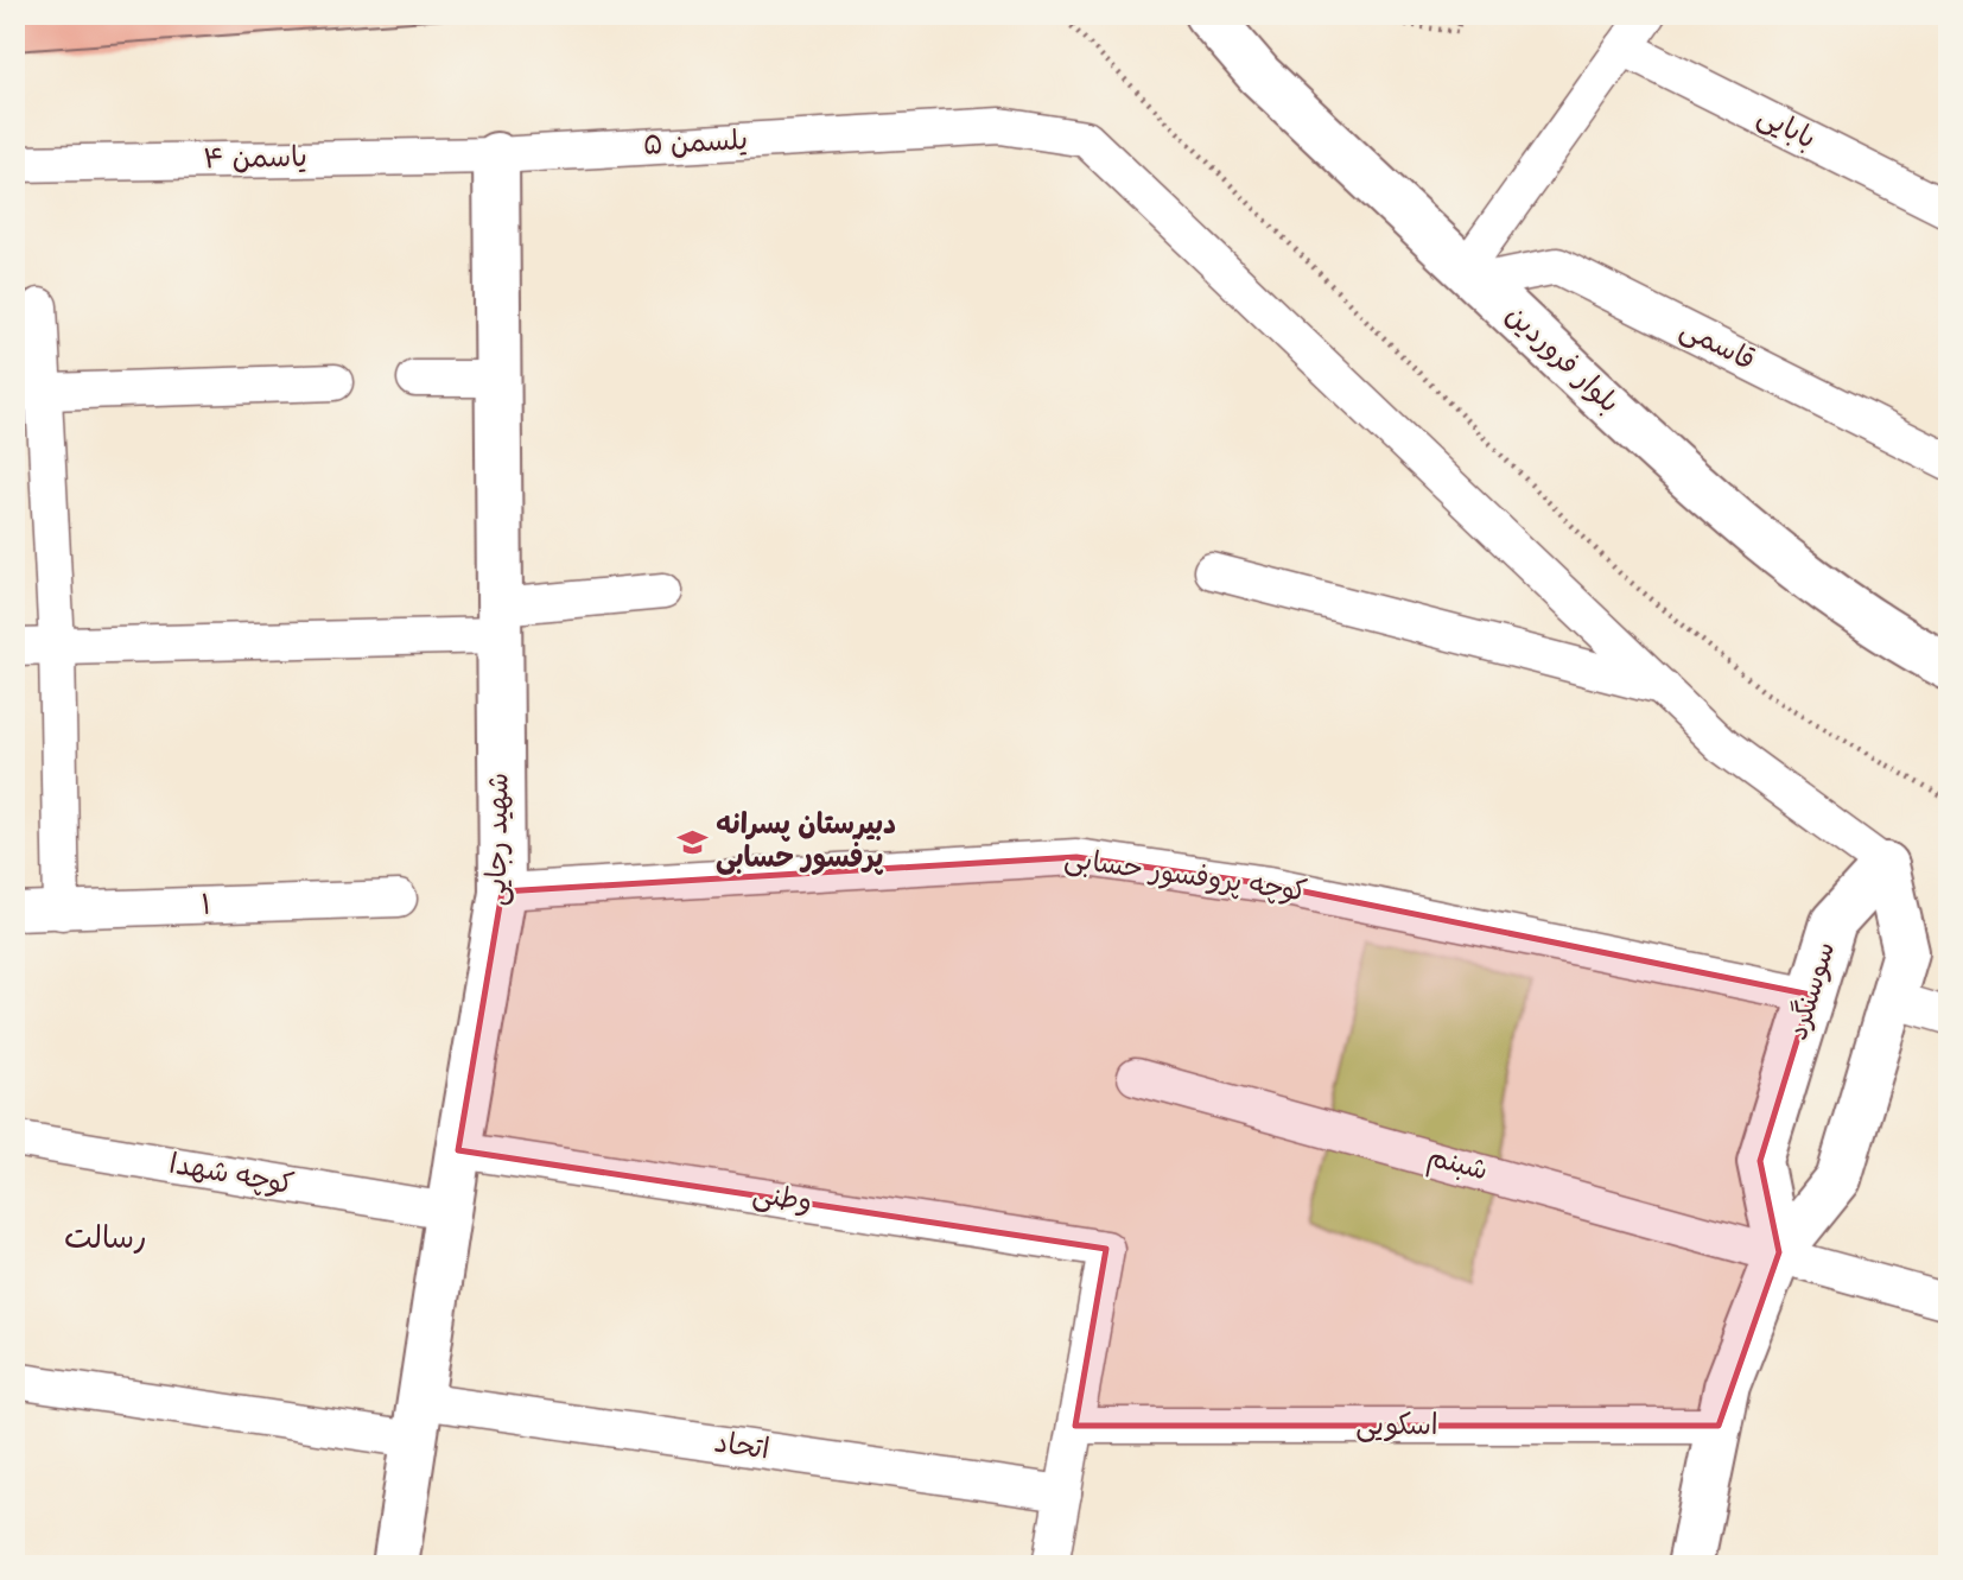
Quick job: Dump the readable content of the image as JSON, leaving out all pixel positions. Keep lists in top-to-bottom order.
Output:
{
  "streets": {
    "street": [
      "بابایی",
      "یلسمن ۵",
      "یاسمن ۴",
      "قاسمی",
      "بلوار فروردین",
      "شهید رجایی",
      "کوچه پروفسور حسابی",
      "۱",
      "سوسنگرد",
      "شبنم",
      "کوچه شهدا",
      "وطنی",
      "اسکویی",
      "اتحاد"
    ]
  },
  "crossings": [
    ["یلسمن ۵", "یاسمن ۴"],
    ["یلسمن ۵", "شهید رجایی"],
    ["یلسمن ۵", "سوسنگرد"],
    ["یاسمن ۴", "شهید رجایی"],
    ["قاسمی", "بلوار فروردین"],
    ["شهید رجایی", "کوچه پروفسور حسابی"],
    ["شهید رجایی", "کوچه شهدا"],
    ["شهید رجایی", "وطنی"],
    ["شهید رجایی", "اتحاد"],
    ["کوچه پروفسور حسابی", "سوسنگرد"],
    ["سوسنگرد", "شبنم"],
    ["وطنی", "اسکویی"]
  ],
  "districts": ["رسالت"],
  "places": {
    "school or university": ["دبیرستان پسرانه پرفسور حسابی"]
  }
}
